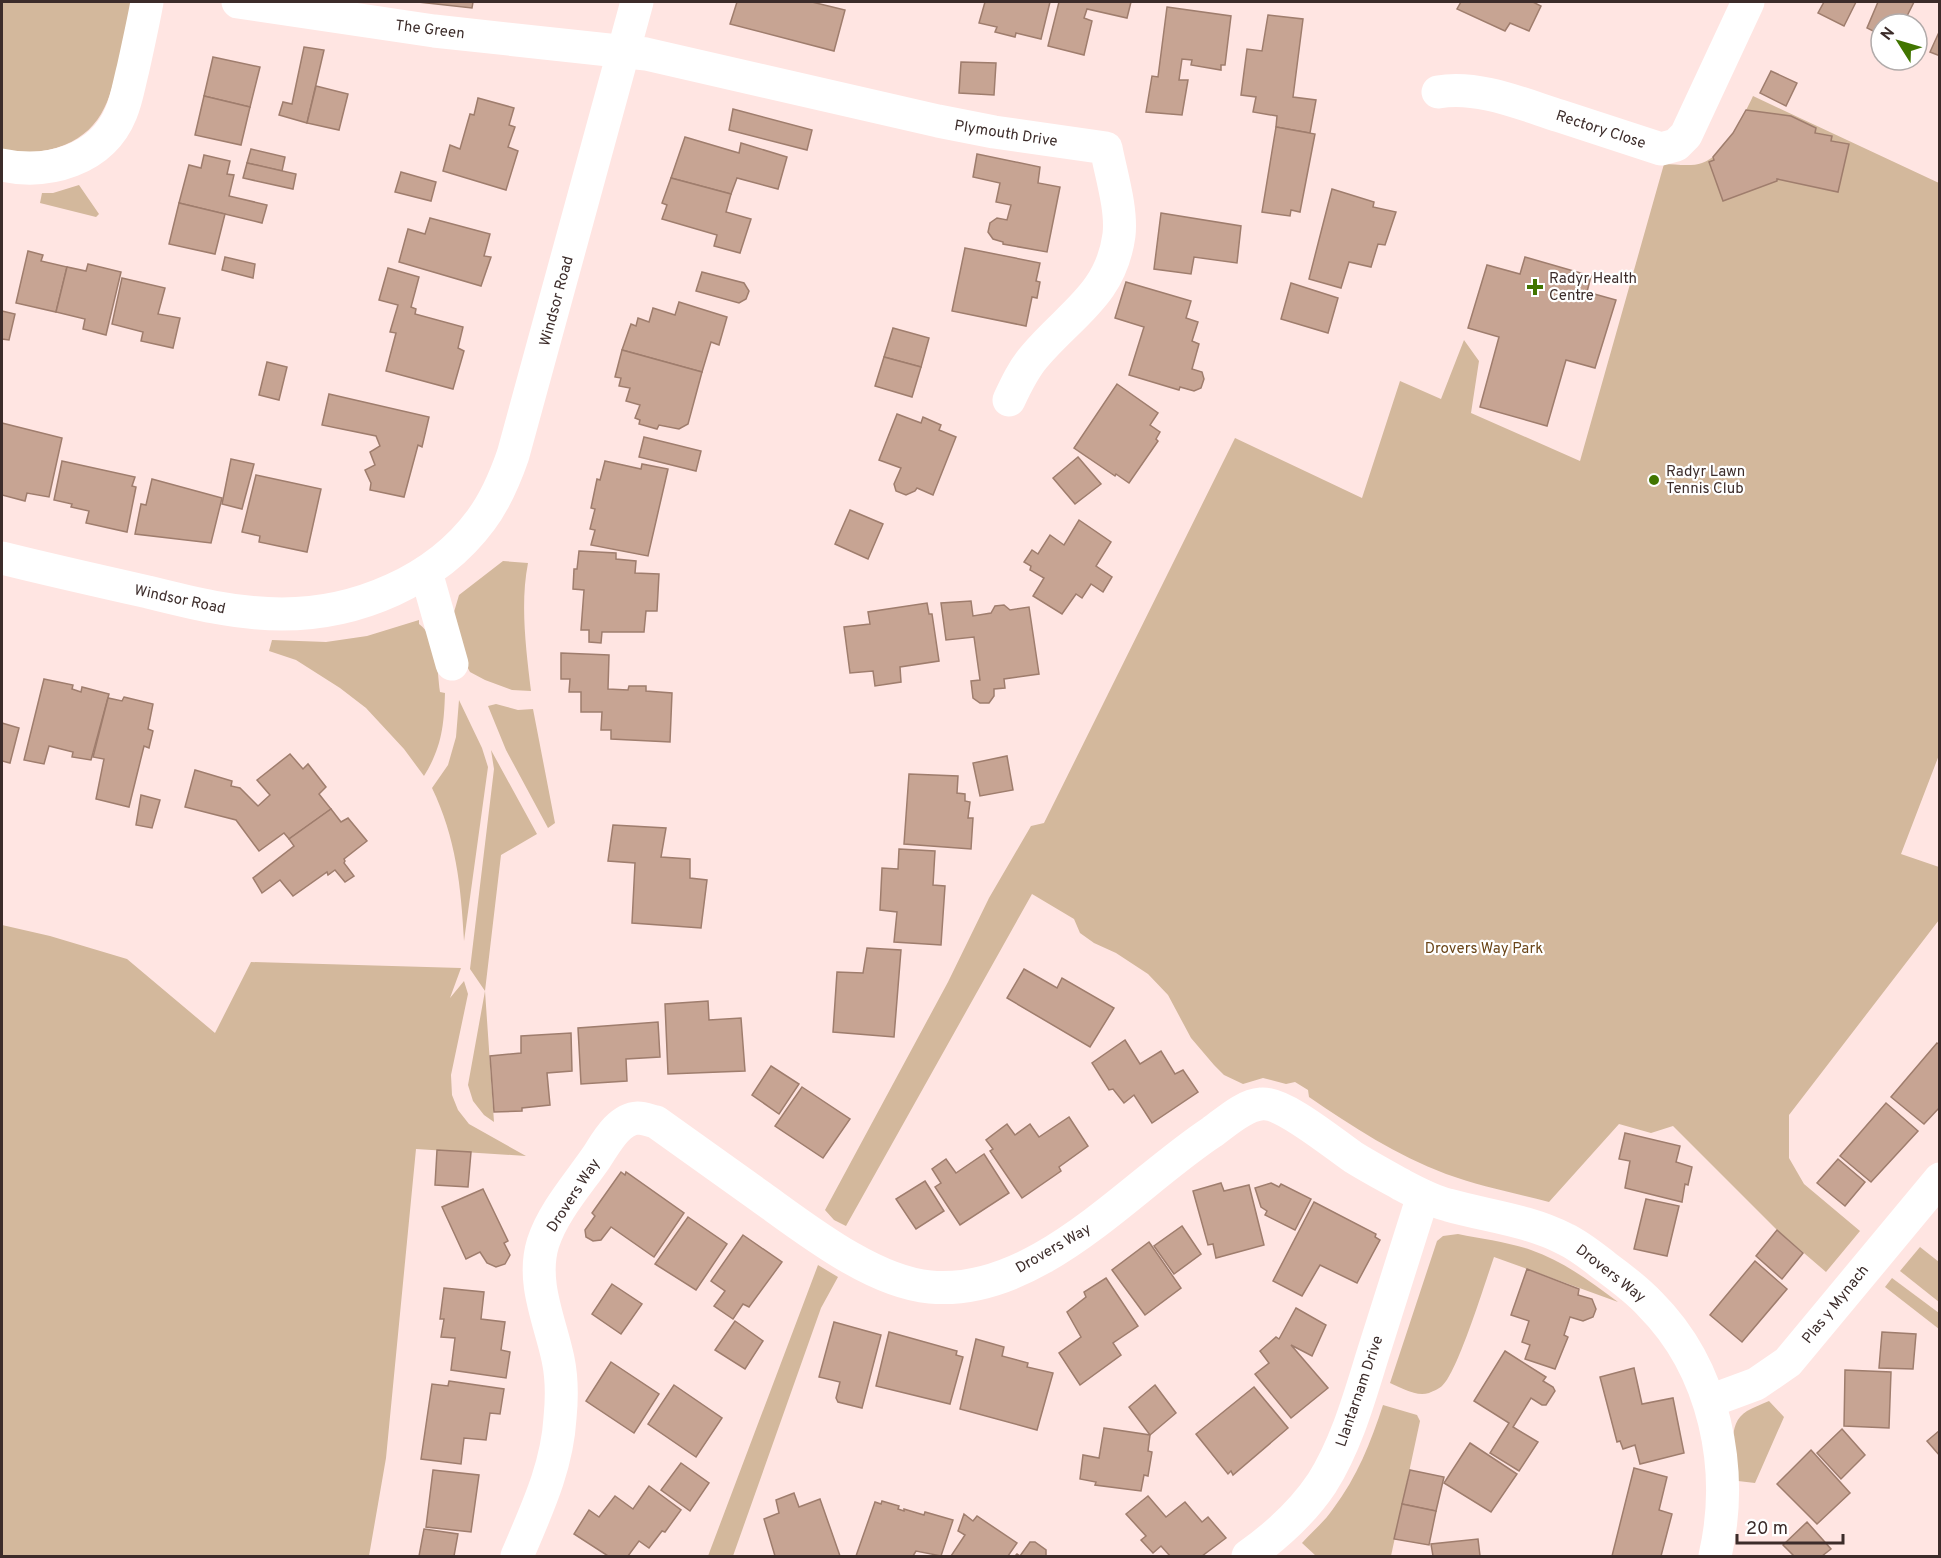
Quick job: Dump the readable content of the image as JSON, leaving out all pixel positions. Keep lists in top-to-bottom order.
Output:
{
  "streets": {
    "street": [
      "The Green",
      "Rectory Close",
      "Plymouth Drive",
      "Windsor Road",
      "Drovers Way",
      "Plas y Mynach",
      "Llantarnam Drive"
    ]
  },
  "crossings": [
    ["The Green", "Plymouth Drive"],
    ["The Green", "Windsor Road"],
    ["Plymouth Drive", "Windsor Road"],
    ["Drovers Way", "Plas y Mynach"],
    ["Drovers Way", "Llantarnam Drive"]
  ],
  "parks": ["Drovers Way Park"],
  "places": {
    "health": ["Radyr Health Centre"],
    "other": ["Radyr Lawn Tennis Club"]
  },
  "scale_bar": "20 m",
  "north": "top left"
}
